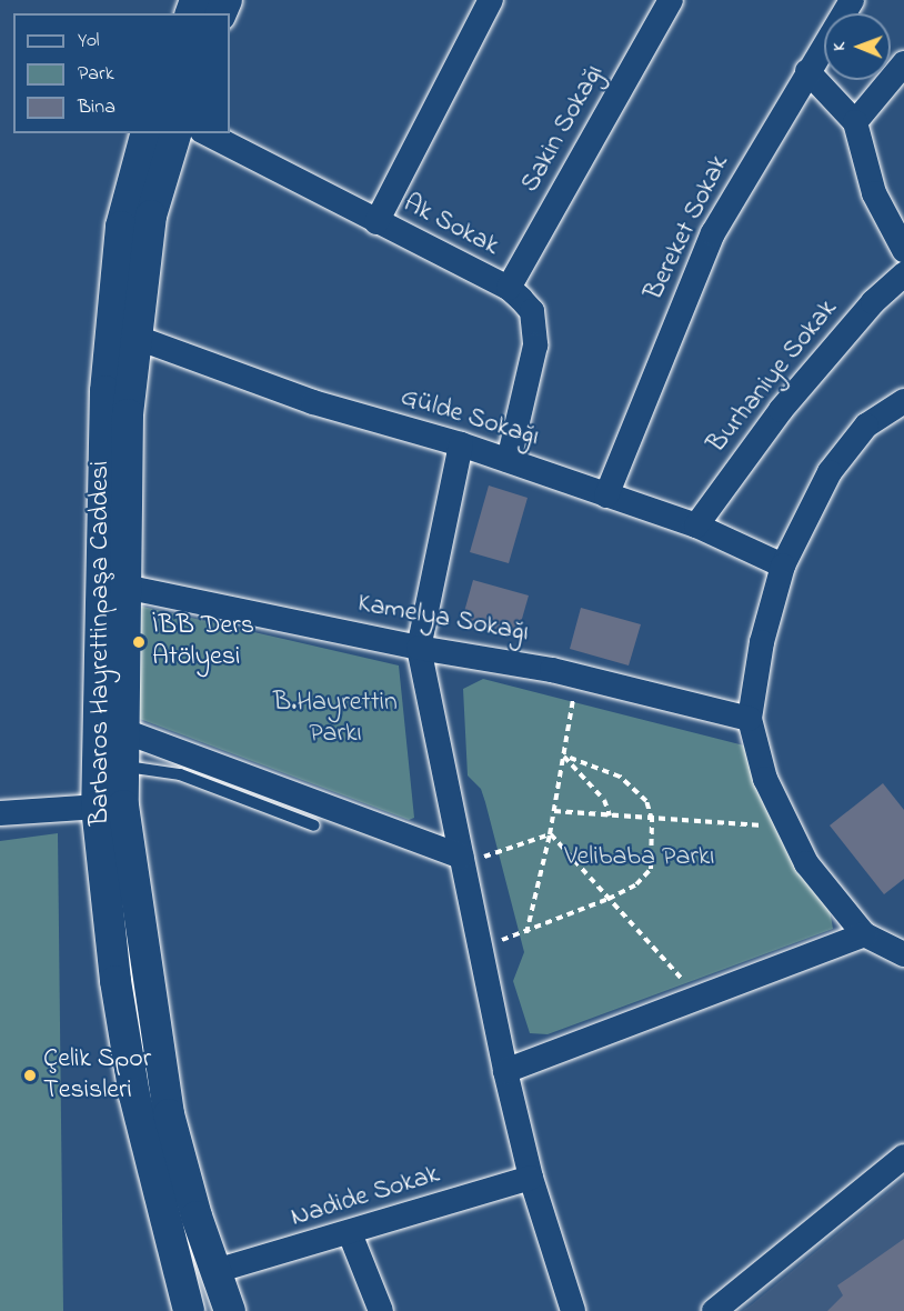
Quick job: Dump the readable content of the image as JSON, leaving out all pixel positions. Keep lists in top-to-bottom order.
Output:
{
  "streets": {
    "street": [
      "Sakin Sokağı",
      "Ak Sokak",
      "Bereket Sokak",
      "Burhaniye Sokak",
      "Gülde Sokağı",
      "Kamelya Sokağı",
      "Barbaros Hayrettinpaşa Caddesi",
      "Nadide Sokak"
    ]
  },
  "crossings": [
    ["Sakin Sokağı", "Ak Sokak"],
    ["Ak Sokak", "Gülde Sokağı"],
    ["Bereket Sokak", "Gülde Sokağı"],
    ["Burhaniye Sokak", "Gülde Sokağı"],
    ["Gülde Sokağı", "Barbaros Hayrettinpaşa Caddesi"],
    ["Kamelya Sokağı", "Barbaros Hayrettinpaşa Caddesi"],
    ["Barbaros Hayrettinpaşa Caddesi", "Nadide Sokak"]
  ],
  "parks": ["B.Hayrettin Parkı", "Velibaba Parkı"],
  "places": ["İBB Ders Atölyesi", "Çelik Spor Tesisleri"],
  "legend": ["Yol", "Park", "Bina"],
  "north": "left"
}
